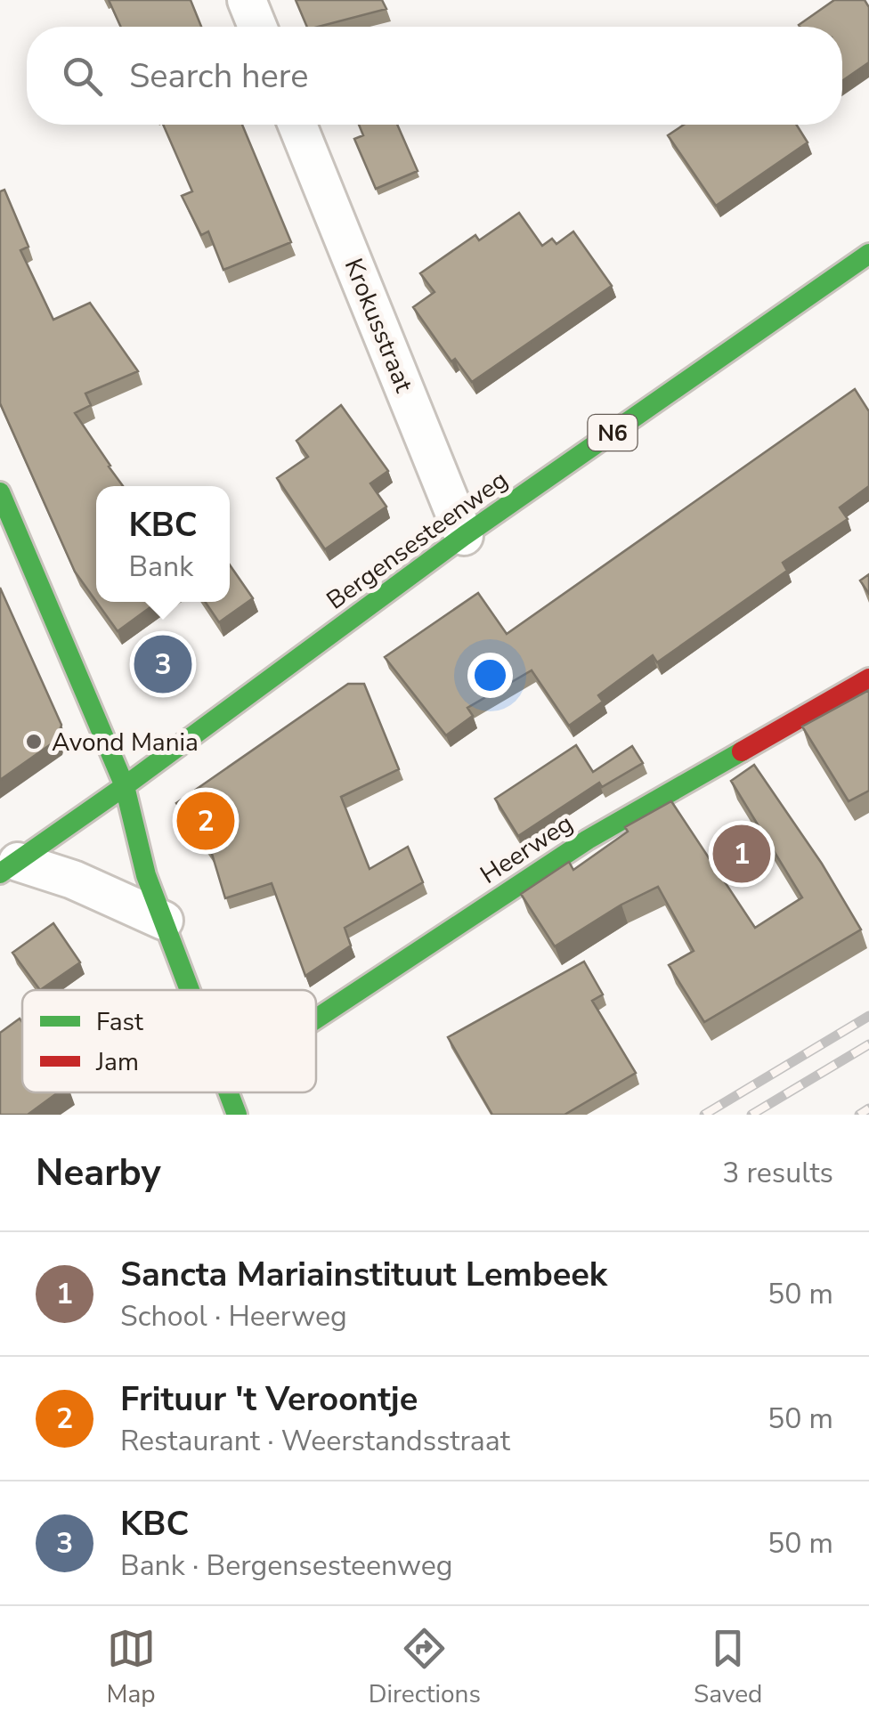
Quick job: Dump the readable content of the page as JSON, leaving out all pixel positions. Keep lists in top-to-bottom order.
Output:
{
  "streets": {
    "street": [
      "Krokusstraat",
      "N6",
      "Bergensesteenweg",
      "Heerweg"
    ]
  },
  "crossings": [
    ["Krokusstraat", "Bergensesteenweg"]
  ],
  "places": ["Avond Mania"],
  "legend": ["Fast", "Jam"],
  "page": {
    "search": "Search here",
    "popup": ["KBC", "Bank"],
    "pins": ["3", "2", "1"],
    "heading": ["Nearby", "3 results"],
    "list": [
      {
        "mark": "1",
        "name": "Sancta Mariainstituut Lembeek",
        "note": "School · Heerweg",
        "value": "50 m"
      },
      {
        "mark": "2",
        "name": "Frituur 't Veroontje",
        "note": "Restaurant · Weerstandsstraat",
        "value": "50 m"
      },
      {
        "mark": "3",
        "name": "KBC",
        "note": "Bank · Bergensesteenweg",
        "value": "50 m"
      }
    ],
    "nav": ["Map", "Directions", "Saved"]
  }
}
